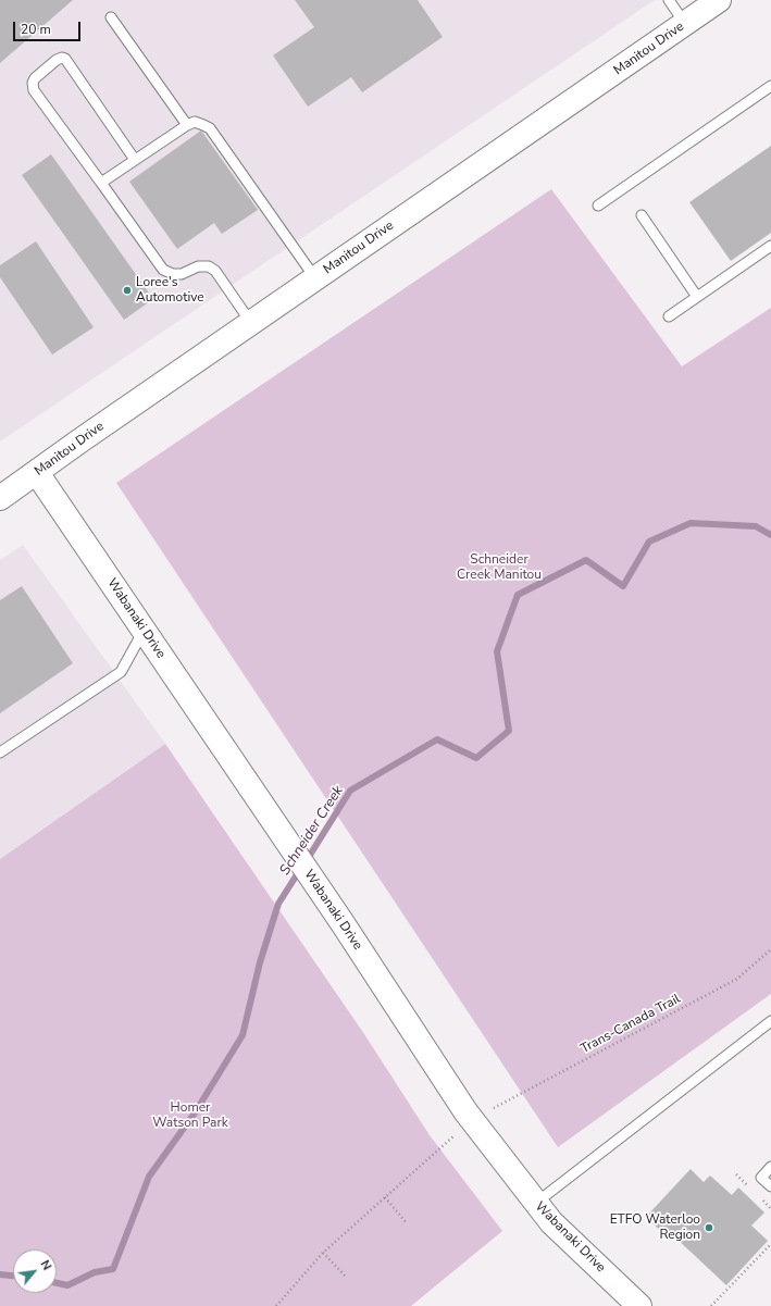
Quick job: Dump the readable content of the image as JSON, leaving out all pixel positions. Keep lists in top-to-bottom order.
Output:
{
  "streets": {
    "street": ["Manitou Drive", "Wabanaki Drive"],
    "path": ["Trans-Canada Trail"]
  },
  "crossings": [
    ["Manitou Drive", "Wabanaki Drive"]
  ],
  "water": ["Schneider Creek"],
  "parks": ["Schneider Creek Manitou", "Homer Watson Park"],
  "places": ["Loree's Automotive", "ETFO Waterloo Region"],
  "scale_bar": "20 m",
  "north": "top right"
}
